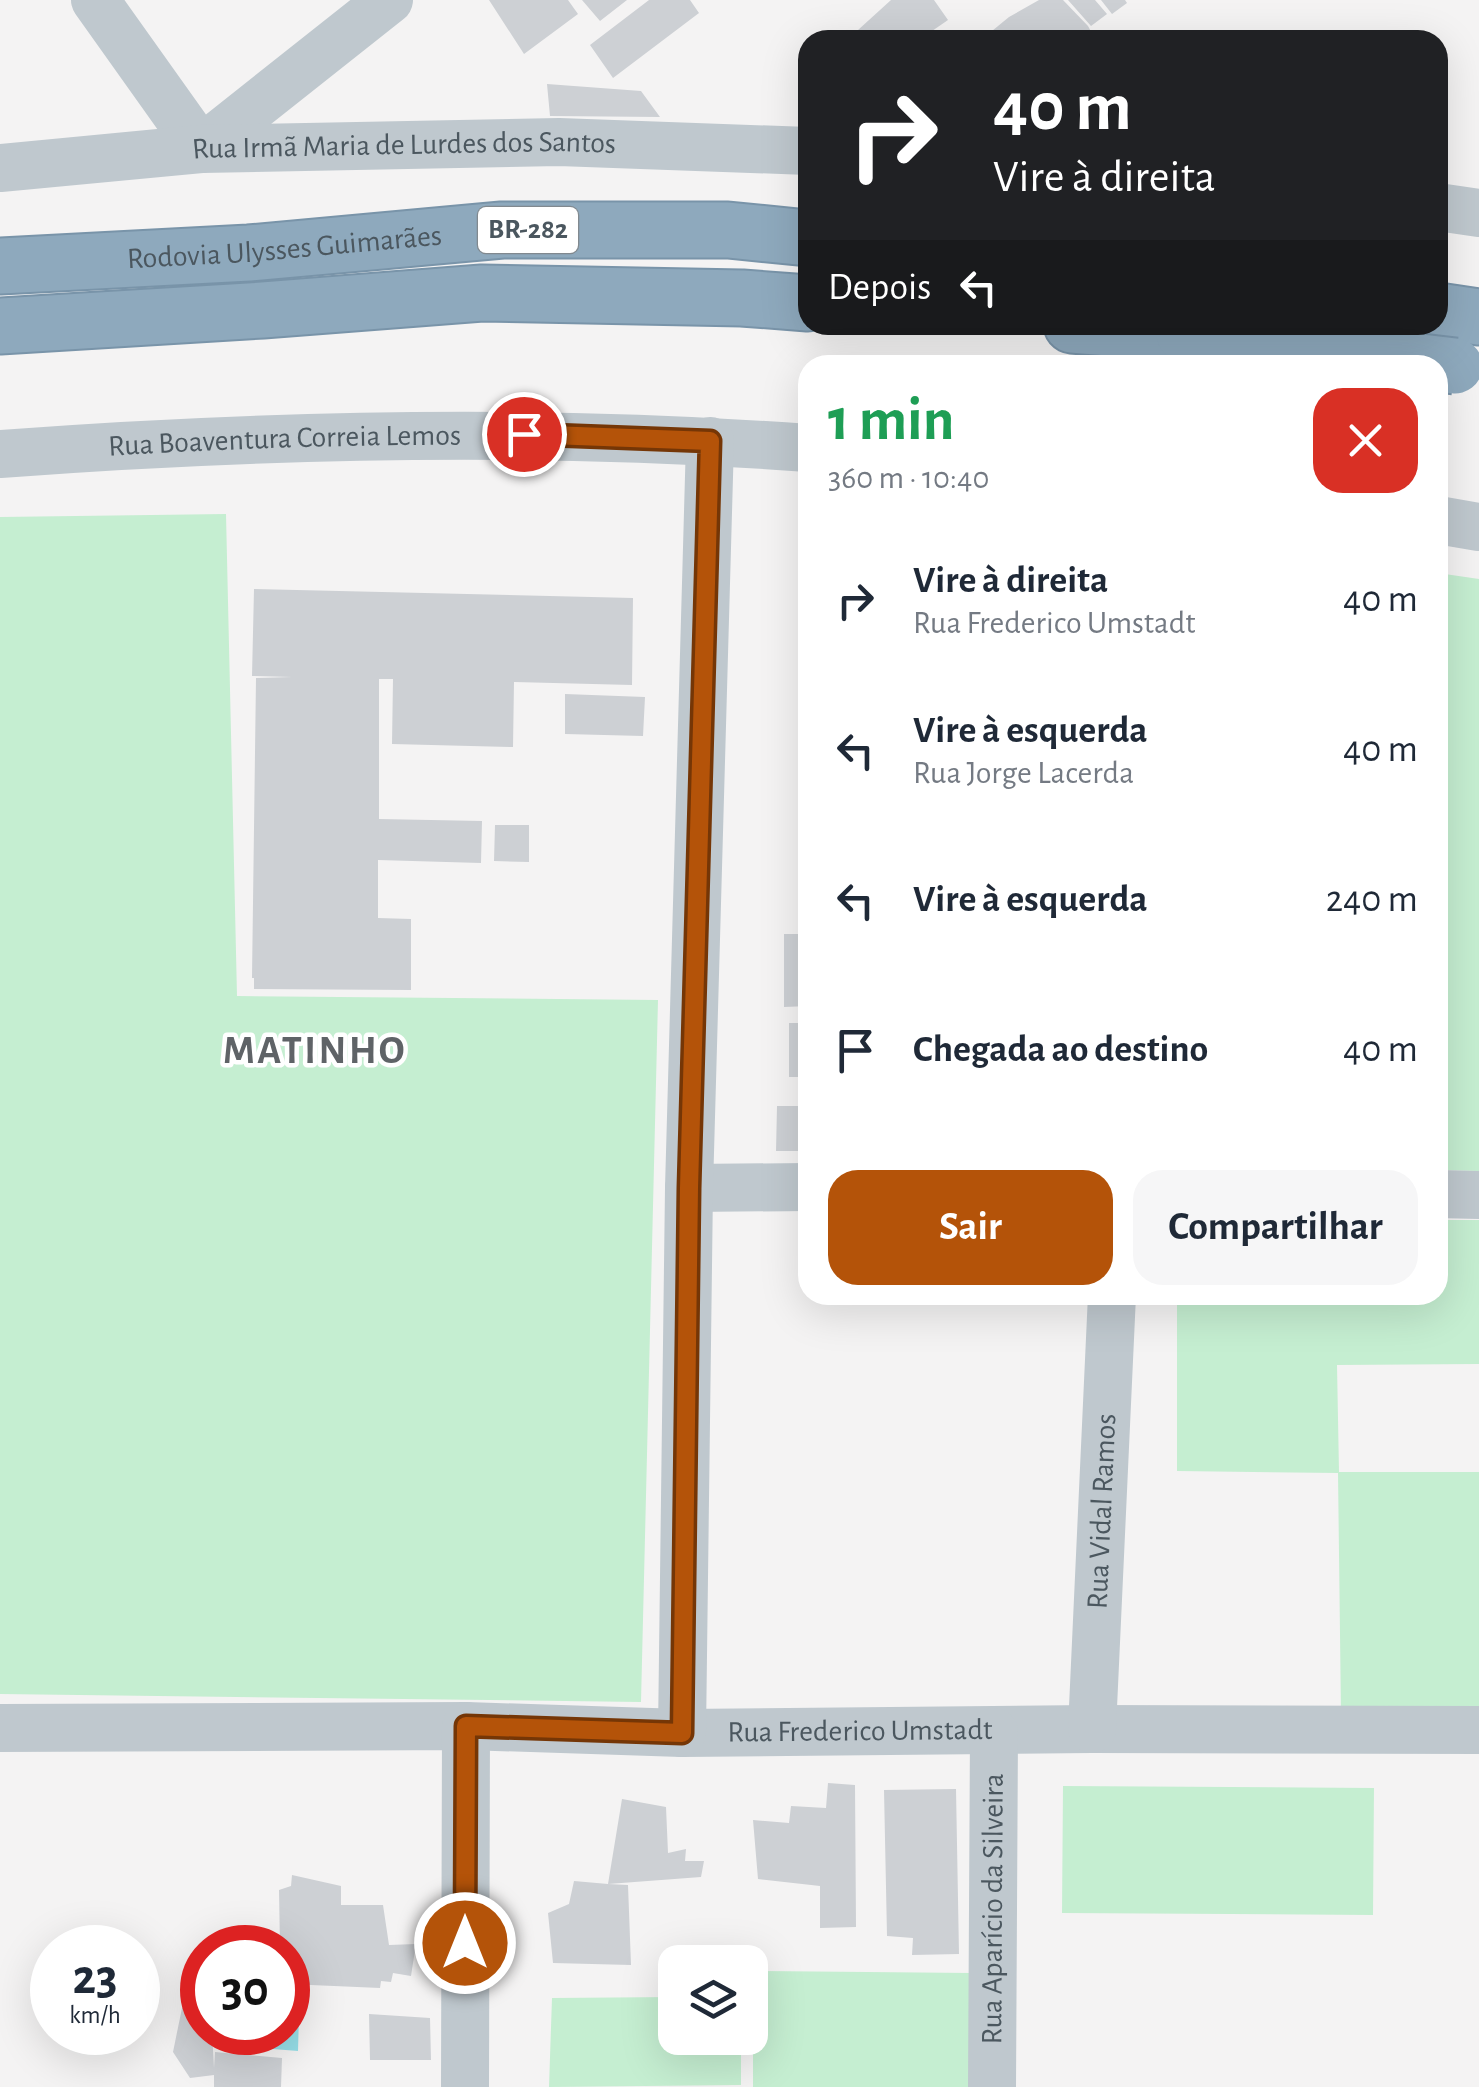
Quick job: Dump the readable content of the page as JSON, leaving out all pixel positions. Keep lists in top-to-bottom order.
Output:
{
  "streets": {
    "highway": ["BR-282", "Rodovia Ulysses Guimarães"],
    "street": [
      "Rua Irmã Maria de Lurdes dos Santos",
      "Rua Boaventura Correia Lemos",
      "Rua Vidal Ramos",
      "Rua Frederico Umstadt",
      "Rua Aparício da Silveira"
    ]
  },
  "crossings": [
    ["Rua Vidal Ramos", "Rua Frederico Umstadt"],
    ["Rua Frederico Umstadt", "Rua Aparício da Silveira"]
  ],
  "districts": ["MATINHO"],
  "page": {
    "turn": ["40 m", "Vire à direita"],
    "then": "Depois",
    "heading": ["1 min", "360 m · 10:40"],
    "list": [
      {
        "name": "Vire à direita",
        "note": "Rua Frederico Umstadt",
        "value": "40 m"
      },
      {
        "name": "Vire à esquerda",
        "note": "Rua Jorge Lacerda",
        "value": "40 m"
      },
      {
        "name": "Vire à esquerda",
        "value": "240 m"
      },
      {
        "name": "Chegada ao destino",
        "value": "40 m"
      }
    ],
    "buttons": ["Sair", "Compartilhar"],
    "speed": "23 km/h",
    "limit": "30"
  }
}
